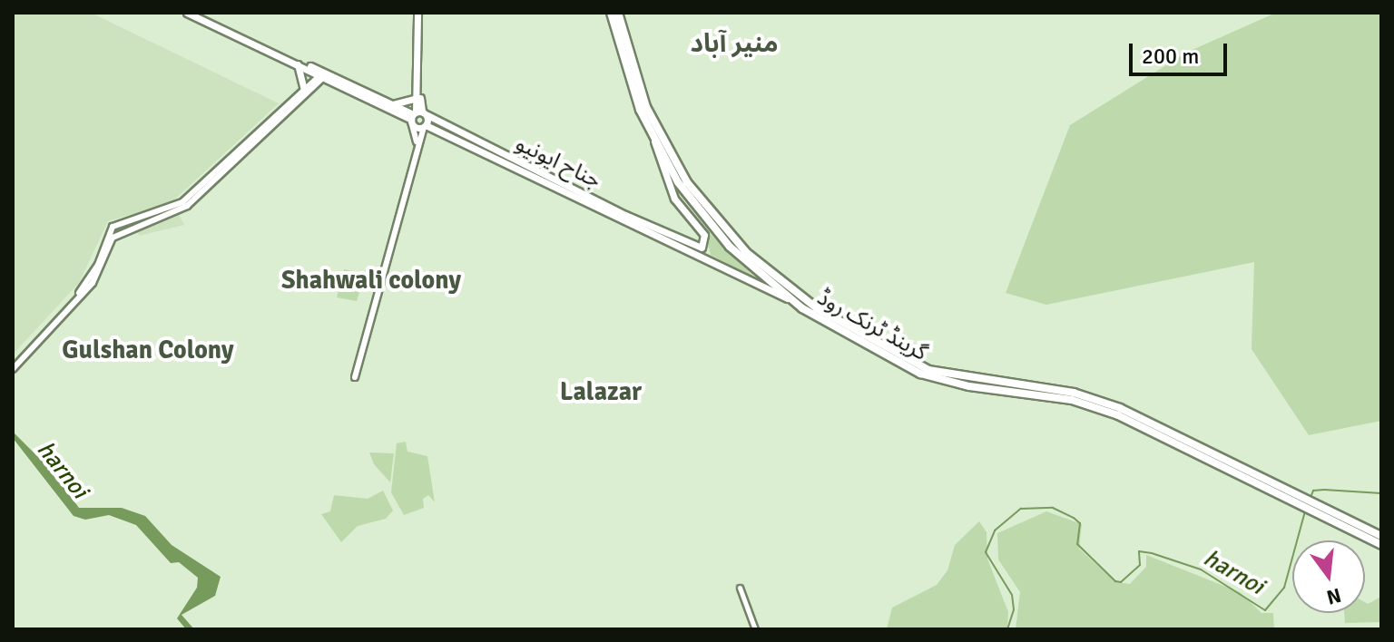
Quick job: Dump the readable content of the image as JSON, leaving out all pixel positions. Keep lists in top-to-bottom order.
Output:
{
  "streets": {
    "highway": ["گرینڈ ٹرنک روڈ"],
    "main road": ["جناح ایونیو"]
  },
  "crossings": [
    ["جناح ایونیو", "گرینڈ ٹرنک روڈ"]
  ],
  "districts": [
    "منیر آباد",
    "Shahwali colony",
    "Gulshan Colony",
    "Lalazar"
  ],
  "water": ["harnoi"],
  "scale_bar": "200 m",
  "north": "bottom"
}
